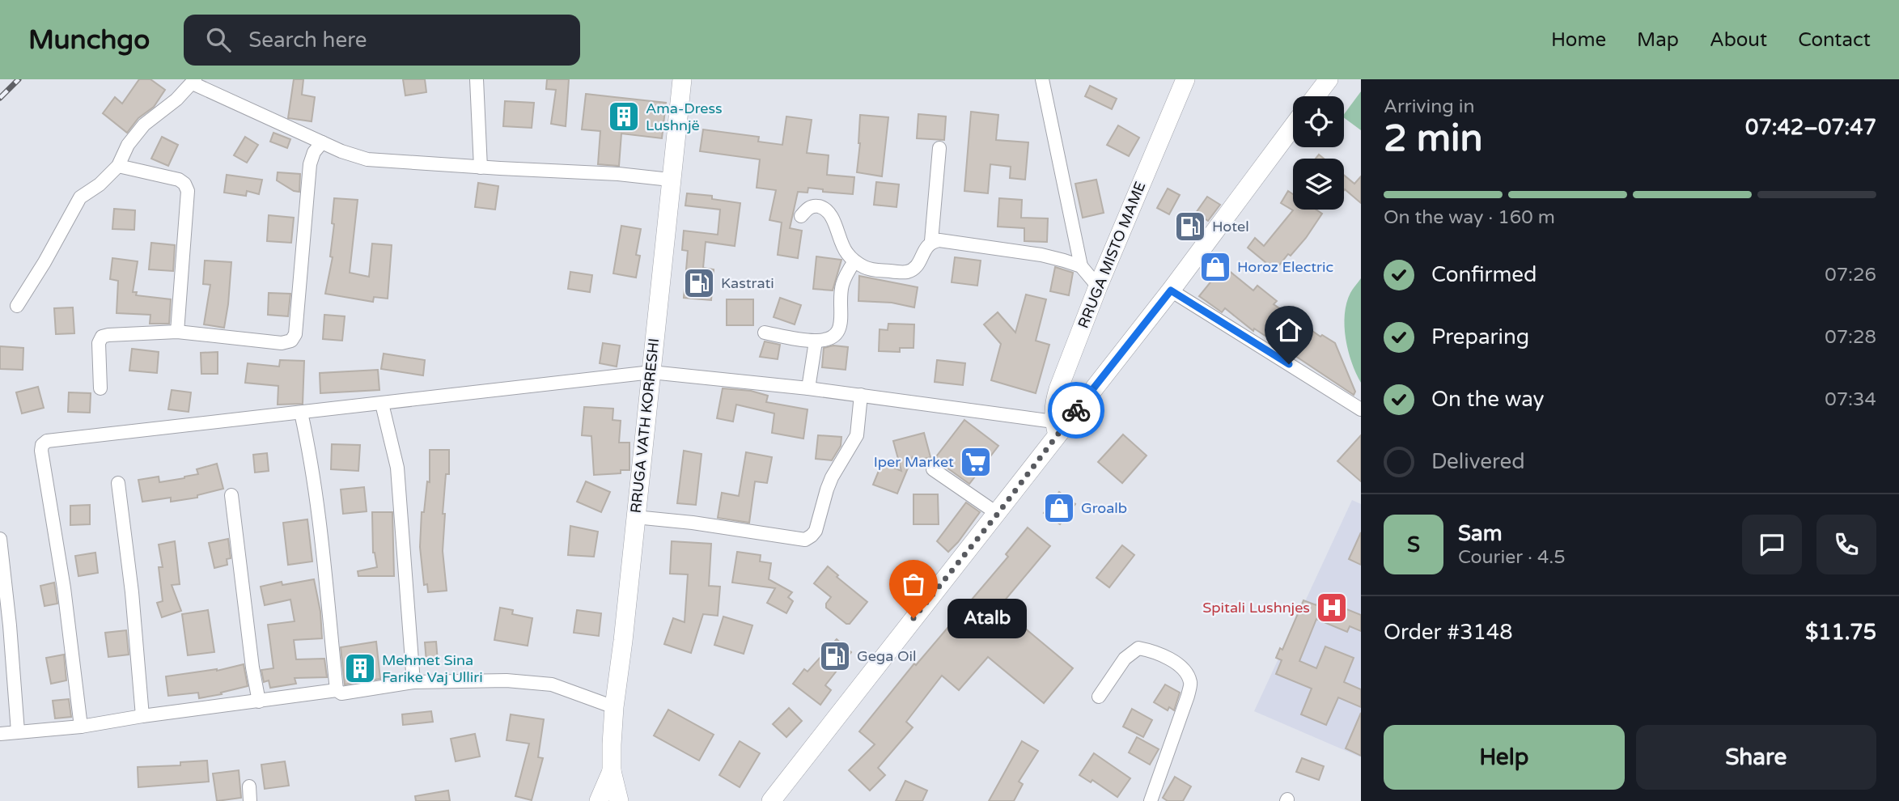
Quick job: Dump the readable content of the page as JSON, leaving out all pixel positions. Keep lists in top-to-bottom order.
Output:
{
  "streets": {
    "main road": ["RRUGA MISTO MAME", "RRUGA VATH KORRESHI"]
  },
  "places": {
    "building": ["Ama-Dress Lushnjë", "Mehmet Sina Farike Vaj Ulliri"],
    "fuel station": ["Hotel", "Kastrati", "Gega Oil"],
    "shop": ["Horoz Electric", "Groalb"],
    "supermarket": ["Iper Market"],
    "hospital": ["Spitali Lushnjes"],
    "other": ["Atalb"]
  },
  "page": {
    "header": "Munchgo",
    "search": "Search here",
    "nav": [
      "Home",
      "Map",
      "About",
      "Contact"
    ],
    "heading": ["2 min", "Arriving in", "07:42–07:47"],
    "panel": [
      "Sam",
      "Courier · 4.5",
      "Order #3148",
      "$11.75"
    ],
    "bar": "On the way · 160 m",
    "list": [
      ["Confirmed", "07:26"],
      ["Preparing", "07:28"],
      ["On the way", "07:34"],
      "Delivered"
    ],
    "round": "S",
    "bubble": "Atalb",
    "buttons": ["Help", "Share"]
  }
}
